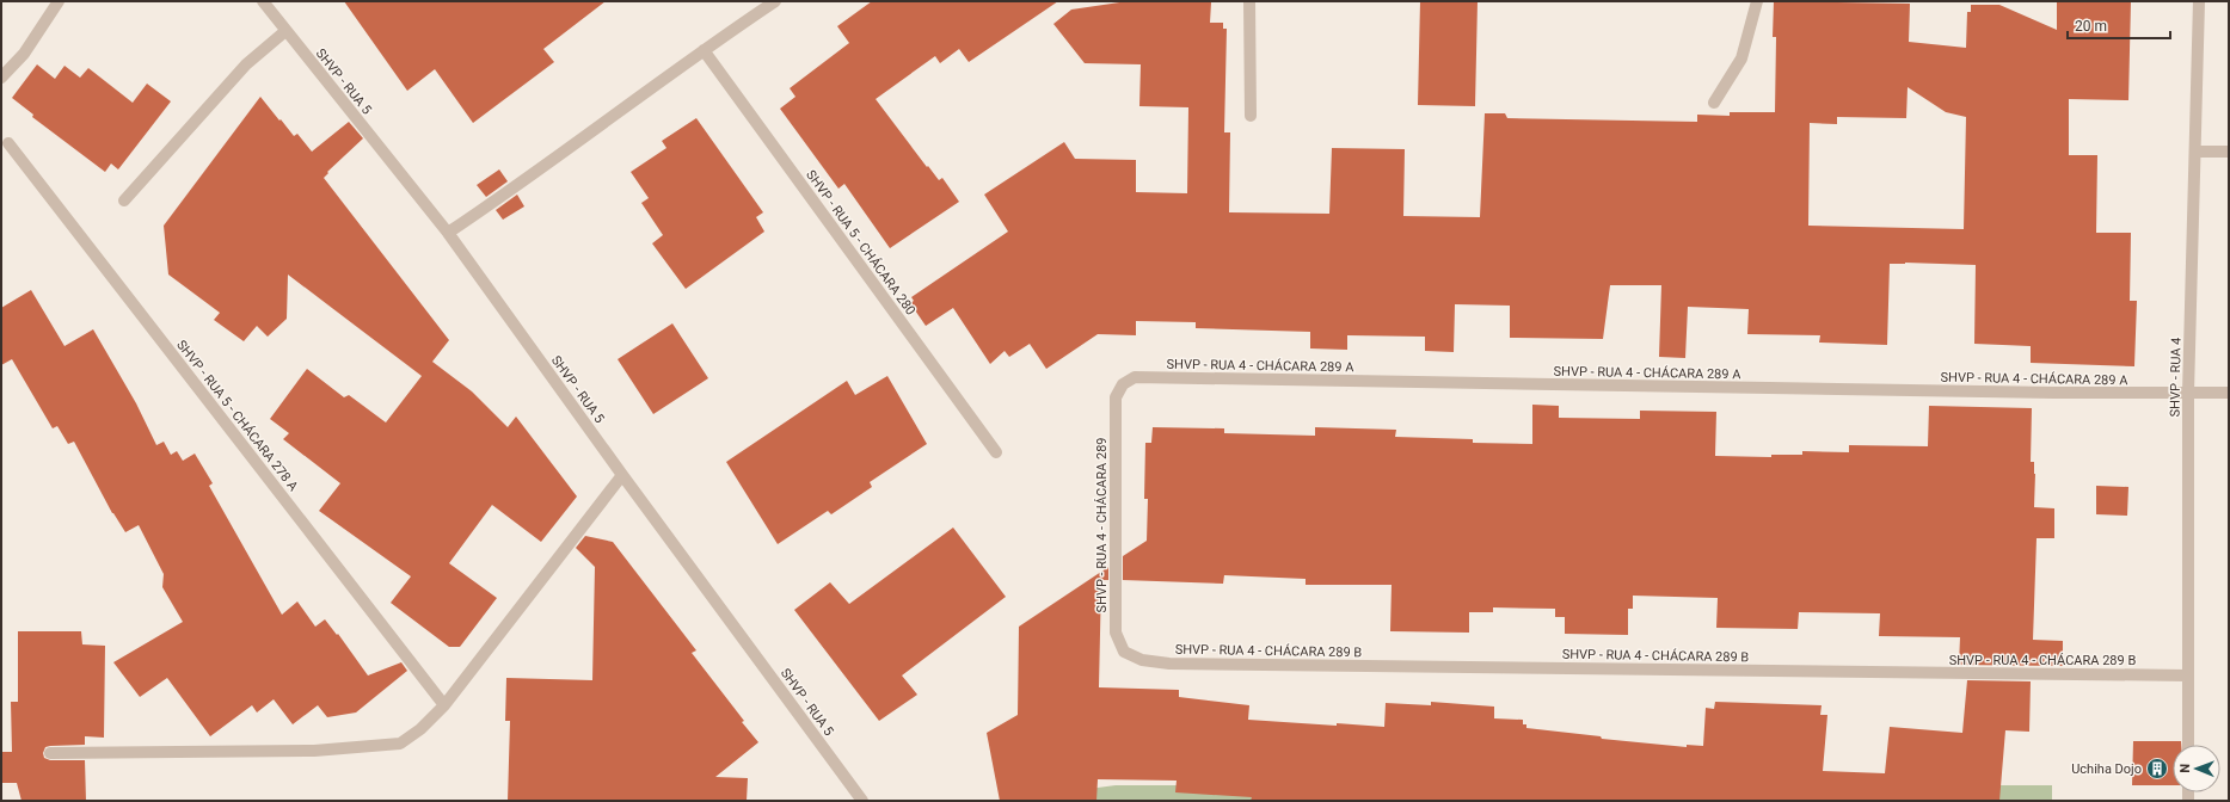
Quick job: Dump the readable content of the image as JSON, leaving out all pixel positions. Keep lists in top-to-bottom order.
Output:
{
  "streets": {
    "street": [
      "SHVP - RUA 5",
      "SHVP - RUA 5 - CHÁCARA 280",
      "SHVP - RUA 4 - CHÁCARA 289 A",
      "SHVP - RUA 4",
      "SHVP - RUA 5 - CHÁCARA 278 A",
      "SHVP - RUA 4 - CHÁCARA 289",
      "SHVP - RUA 4 - CHÁCARA 289 B"
    ]
  },
  "crossings": [
    ["SHVP - RUA 4 - CHÁCARA 289 A", "SHVP - RUA 4"],
    ["SHVP - RUA 4 - CHÁCARA 289 A", "SHVP - RUA 4 - CHÁCARA 289"],
    ["SHVP - RUA 4", "SHVP - RUA 4 - CHÁCARA 289 B"],
    ["SHVP - RUA 4 - CHÁCARA 289", "SHVP - RUA 4 - CHÁCARA 289 B"]
  ],
  "places": {
    "building": ["Uchiha Dojo"]
  },
  "scale_bar": "20 m",
  "north": "left"
}
